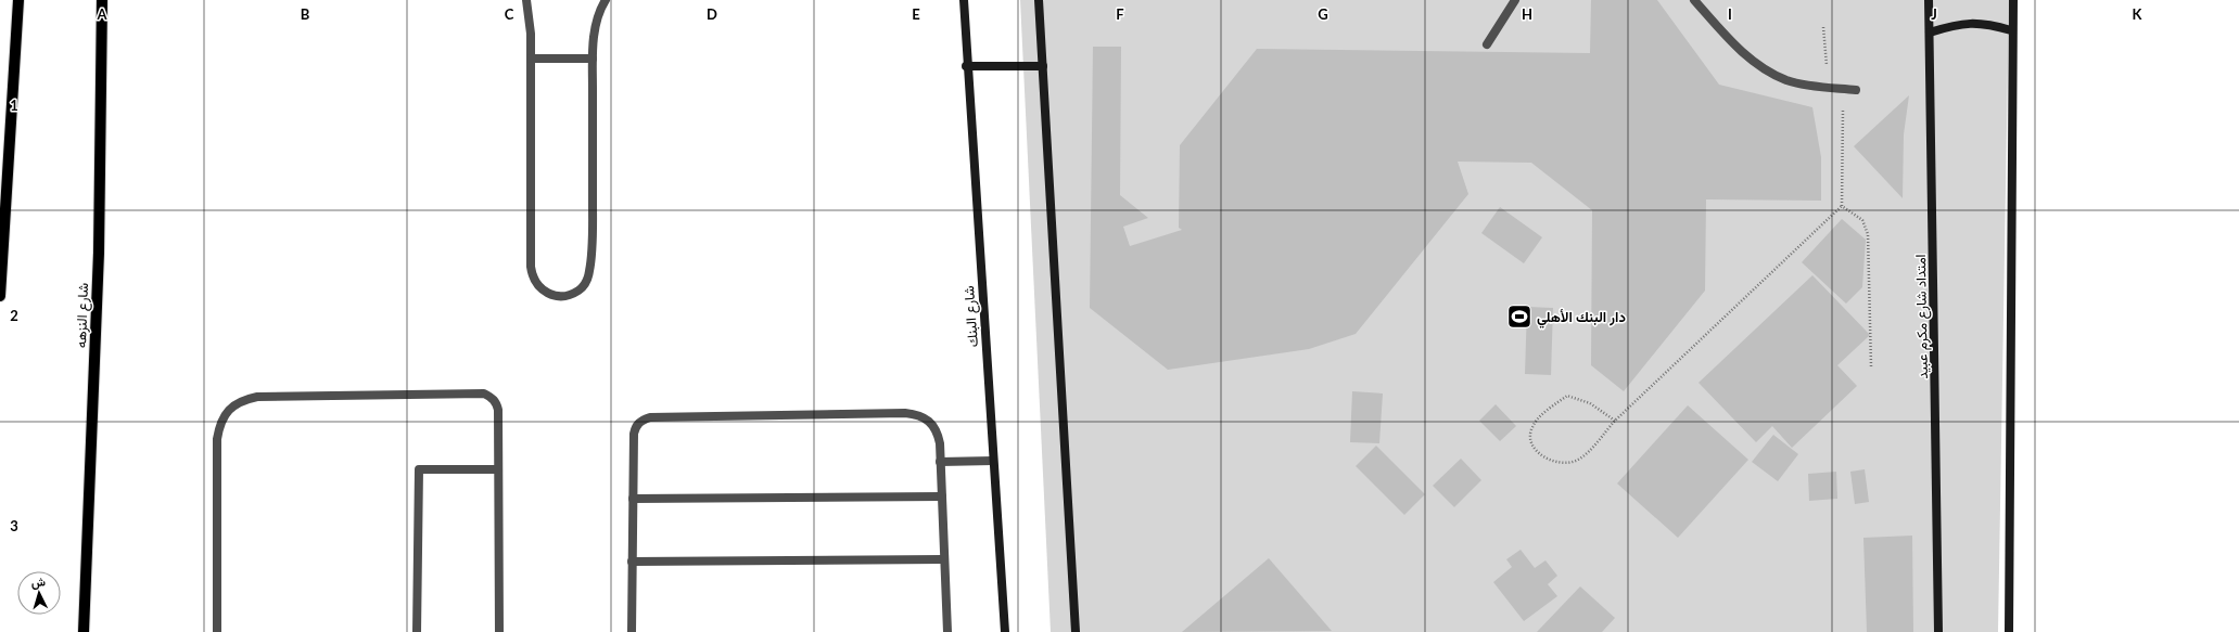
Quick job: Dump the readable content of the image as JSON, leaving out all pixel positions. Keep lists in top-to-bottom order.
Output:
{
  "streets": {
    "main road": ["شارع النزهه"],
    "street": ["شارع البنك", "امتداد شارع مكرم عبيد"]
  },
  "places": {
    "sports": ["دار البنك الأهلي"]
  },
  "north": "top",
  "grid": {
    "columns": [
      "A",
      "B",
      "C",
      "D",
      "E",
      "F",
      "G",
      "H",
      "I",
      "J",
      "K"
    ],
    "rows": ["1", "2", "3"]
  }
}
